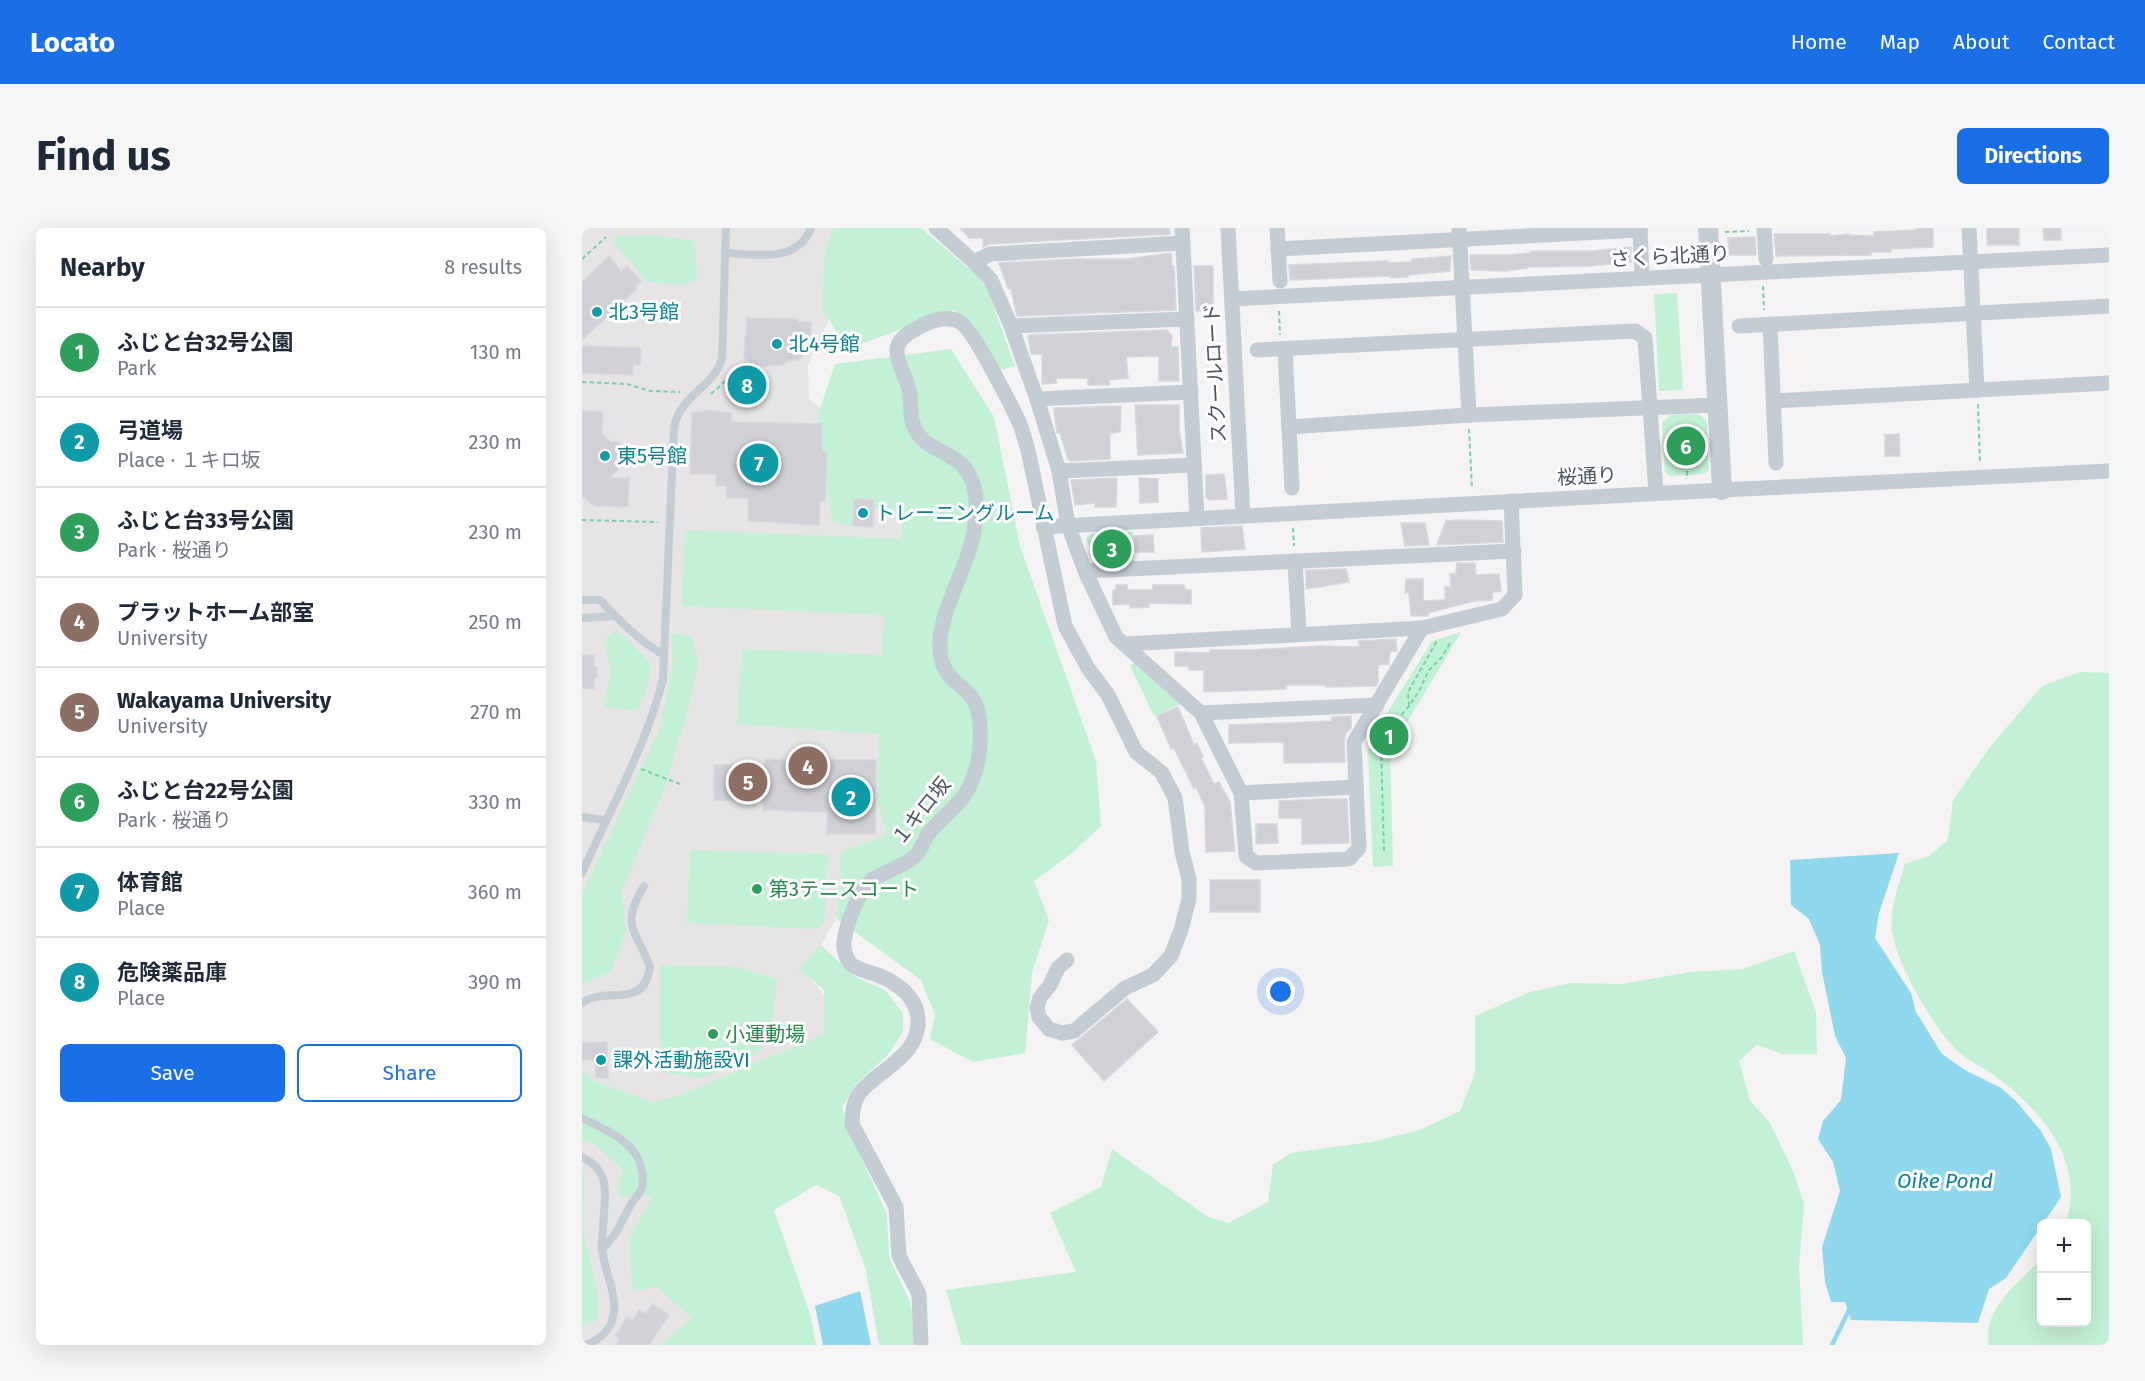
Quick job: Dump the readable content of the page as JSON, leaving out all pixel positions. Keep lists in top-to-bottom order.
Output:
{
  "streets": {
    "street": [
      "さくら北通り",
      "スクールロード",
      "桜通り",
      "１キロ坂"
    ]
  },
  "crossings": [
    ["さくら北通り", "スクールロード"],
    ["スクールロード", "桜通り"],
    ["桜通り", "１キロ坂"]
  ],
  "water": ["Oike Pond"],
  "places": [
    "北3号館",
    "北4号館",
    "東5号館",
    "トレーニングルーム",
    "第3テニスコート",
    "小運動場",
    "課外活動施設VI"
  ],
  "page": {
    "header": "Locato",
    "nav": [
      "Home",
      "Map",
      "About",
      "Contact"
    ],
    "buttons": [
      "Directions",
      ["Save", "Share"]
    ],
    "title": "Find us",
    "heading": ["Nearby", "8 results"],
    "list": [
      {
        "mark": "1",
        "name": "ふじと台32号公園",
        "note": "Park",
        "value": "130 m"
      },
      {
        "mark": "2",
        "name": "弓道場",
        "note": "Place · １キロ坂",
        "value": "230 m"
      },
      {
        "mark": "3",
        "name": "ふじと台33号公園",
        "note": "Park · 桜通り",
        "value": "230 m"
      },
      {
        "mark": "4",
        "name": "プラットホーム部室",
        "note": "University",
        "value": "250 m"
      },
      {
        "mark": "5",
        "name": "Wakayama University",
        "note": "University",
        "value": "270 m"
      },
      {
        "mark": "6",
        "name": "ふじと台22号公園",
        "note": "Park · 桜通り",
        "value": "330 m"
      },
      {
        "mark": "7",
        "name": "体育館",
        "note": "Place",
        "value": "360 m"
      },
      {
        "mark": "8",
        "name": "危険薬品庫",
        "note": "Place",
        "value": "390 m"
      }
    ],
    "pins": [
      "8",
      "6",
      "7",
      "3",
      "1",
      "4",
      "5",
      "2"
    ],
    "map_buttons": ["+", "−"]
  }
}
